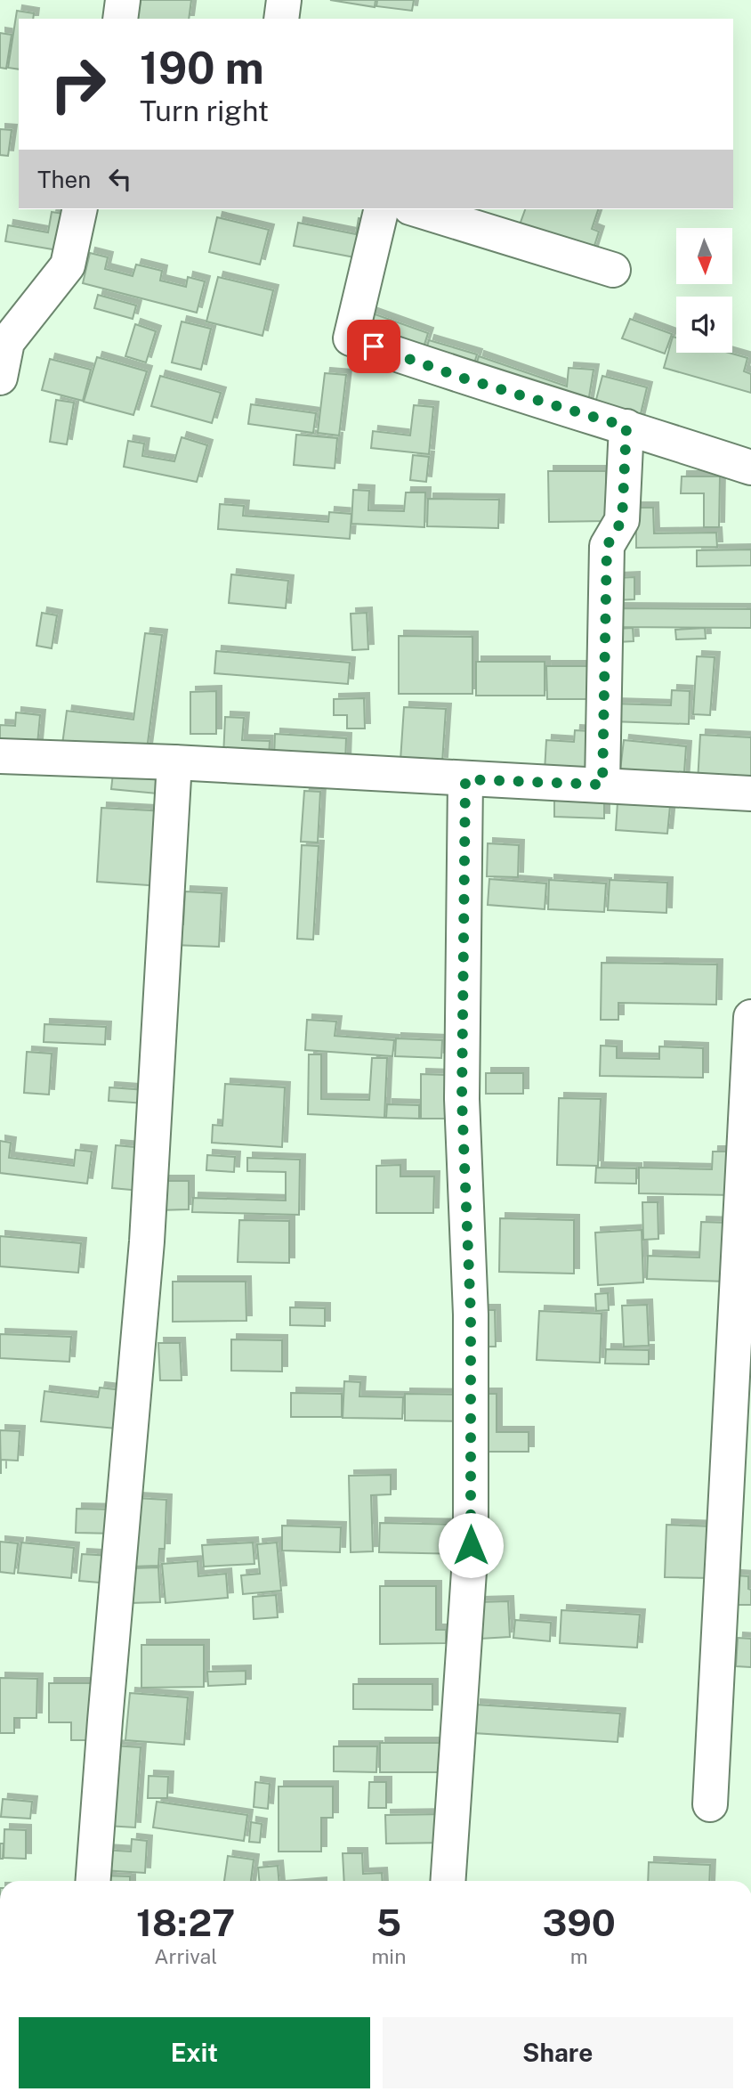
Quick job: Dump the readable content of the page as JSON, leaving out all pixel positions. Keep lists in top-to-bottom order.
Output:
{
  "north": "bottom",
  "page": {
    "turn": ["190 m", "Turn right"],
    "then": "Then",
    "eta": [
      "18:27",
      "Arrival",
      "5",
      "min",
      "390",
      "m"
    ],
    "buttons": ["Exit", "Share"]
  }
}
